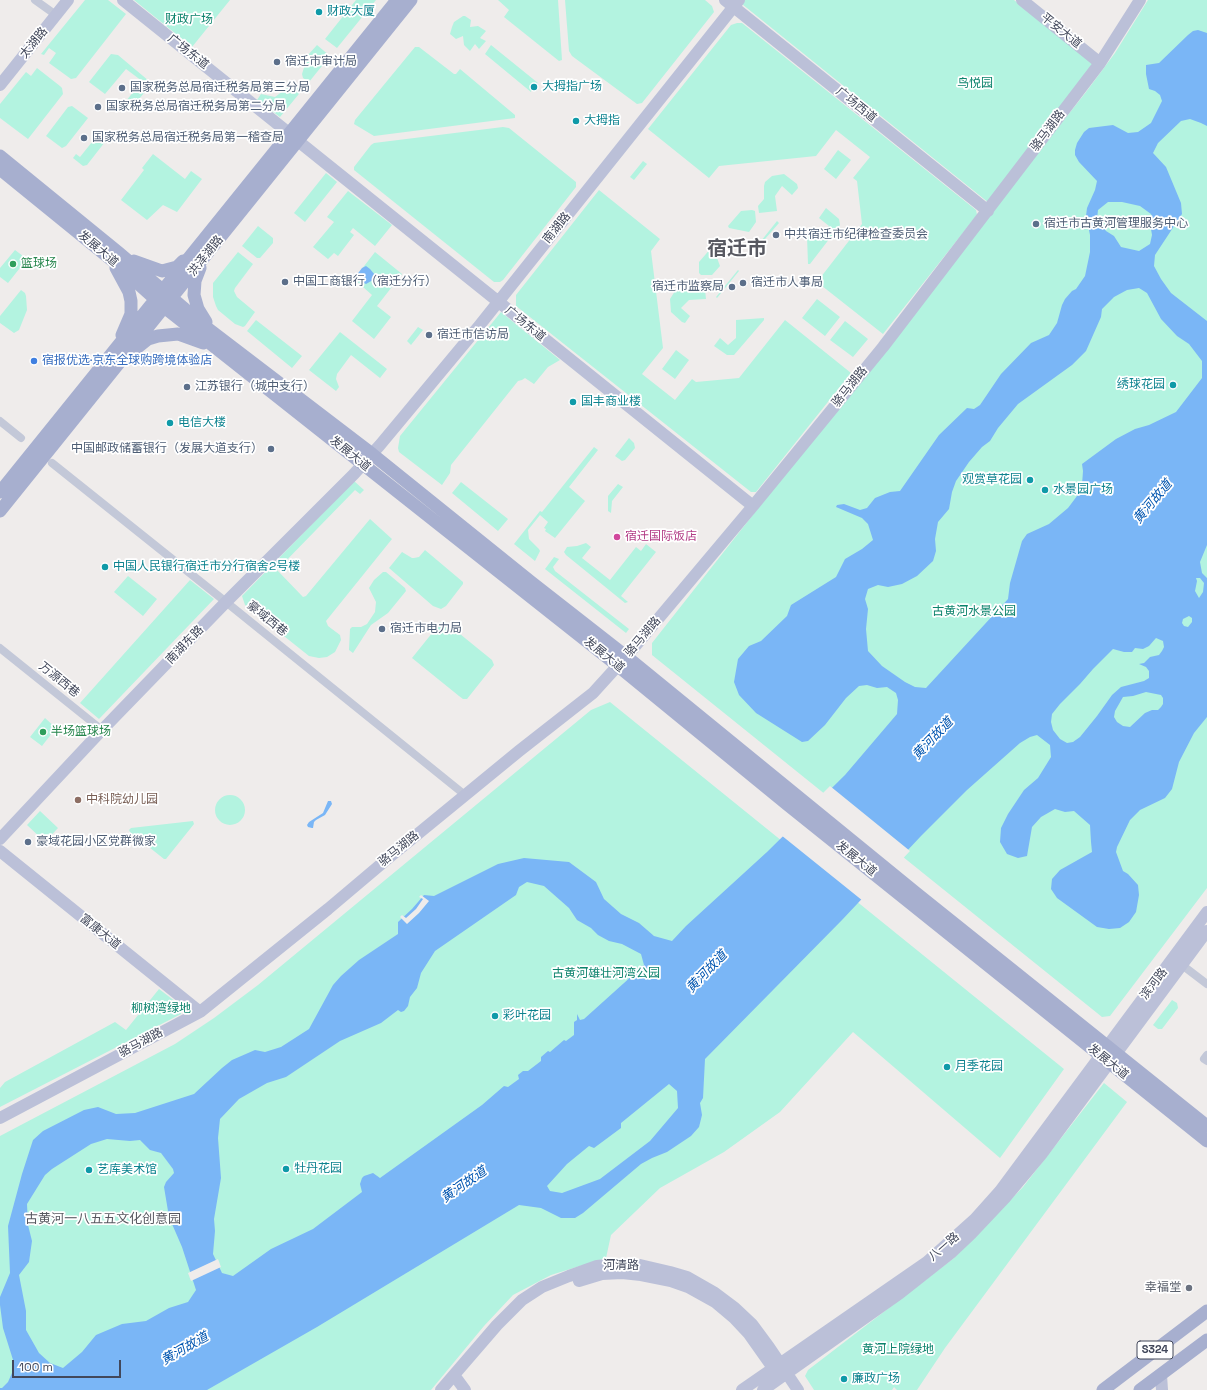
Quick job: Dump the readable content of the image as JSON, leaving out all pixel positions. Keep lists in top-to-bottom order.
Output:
{
  "streets": {
    "main road": ["发展大道", "洪泽湖路", "S324"],
    "street": [
      "平安大道",
      "太湖路",
      "广场东道",
      "广场西道",
      "骆马湖路",
      "南湖路",
      "豪域西巷",
      "南湖东路",
      "万源西巷",
      "富康大道",
      "滨河路",
      "八一路",
      "河清路"
    ]
  },
  "crossings": [
    ["平安大道", "骆马湖路"],
    ["广场东道", "骆马湖路"],
    ["广场东道", "南湖路"],
    ["广场东道", "洪泽湖路"],
    ["广场西道", "骆马湖路"],
    ["广场西道", "南湖路"],
    ["骆马湖路", "发展大道"],
    ["骆马湖路", "豪域西巷"],
    ["骆马湖路", "富康大道"],
    ["南湖路", "发展大道"],
    ["南湖路", "南湖东路"],
    ["发展大道", "洪泽湖路"],
    ["发展大道", "南湖东路"],
    ["发展大道", "滨河路"],
    ["发展大道", "八一路"],
    ["豪域西巷", "南湖东路"],
    ["南湖东路", "万源西巷"],
    ["滨河路", "八一路"],
    ["八一路", "河清路"]
  ],
  "districts": ["宿迁市", "古黄河一八五五文化创意园"],
  "water": ["黄河故道"],
  "parks": [
    "财政广场",
    "鸟悦园",
    "古黄河水景公园",
    "古黄河雄壮河湾公园",
    "柳树湾绿地",
    "黄河上院绿地"
  ],
  "places": [
    "财政大厦",
    "宿迁市审计局",
    "大拇指广场",
    "国家税务总局宿迁税务局第三分局",
    "国家税务总局宿迁税务局第二分局",
    "大拇指",
    "国家税务总局宿迁税务局第一稽查局",
    "宿迁市古黄河管理服务中心",
    "中共宿迁市纪律检查委员会",
    "篮球场",
    "中国工商银行（宿迁分行）",
    "宿迁市人事局",
    "宿迁市监察局",
    "宿迁市信访局",
    "宿报优选·京东全球购跨境体验店",
    "绣球花园",
    "江苏银行（城中支行）",
    "国丰商业楼",
    "电信大楼",
    "中国邮政储蓄银行（发展大道支行）",
    "观赏草花园",
    "水景园广场",
    "宿迁国际饭店",
    "中国人民银行宿迁市分行宿舍2号楼",
    "宿迁市电力局",
    "半场篮球场",
    "中科院幼儿园",
    "豪域花园小区党群微家",
    "彩叶花园",
    "月季花园",
    "牡丹花园",
    "艺库美术馆",
    "幸福堂",
    "廉政广场"
  ],
  "scale_bar": "100 m"
}
